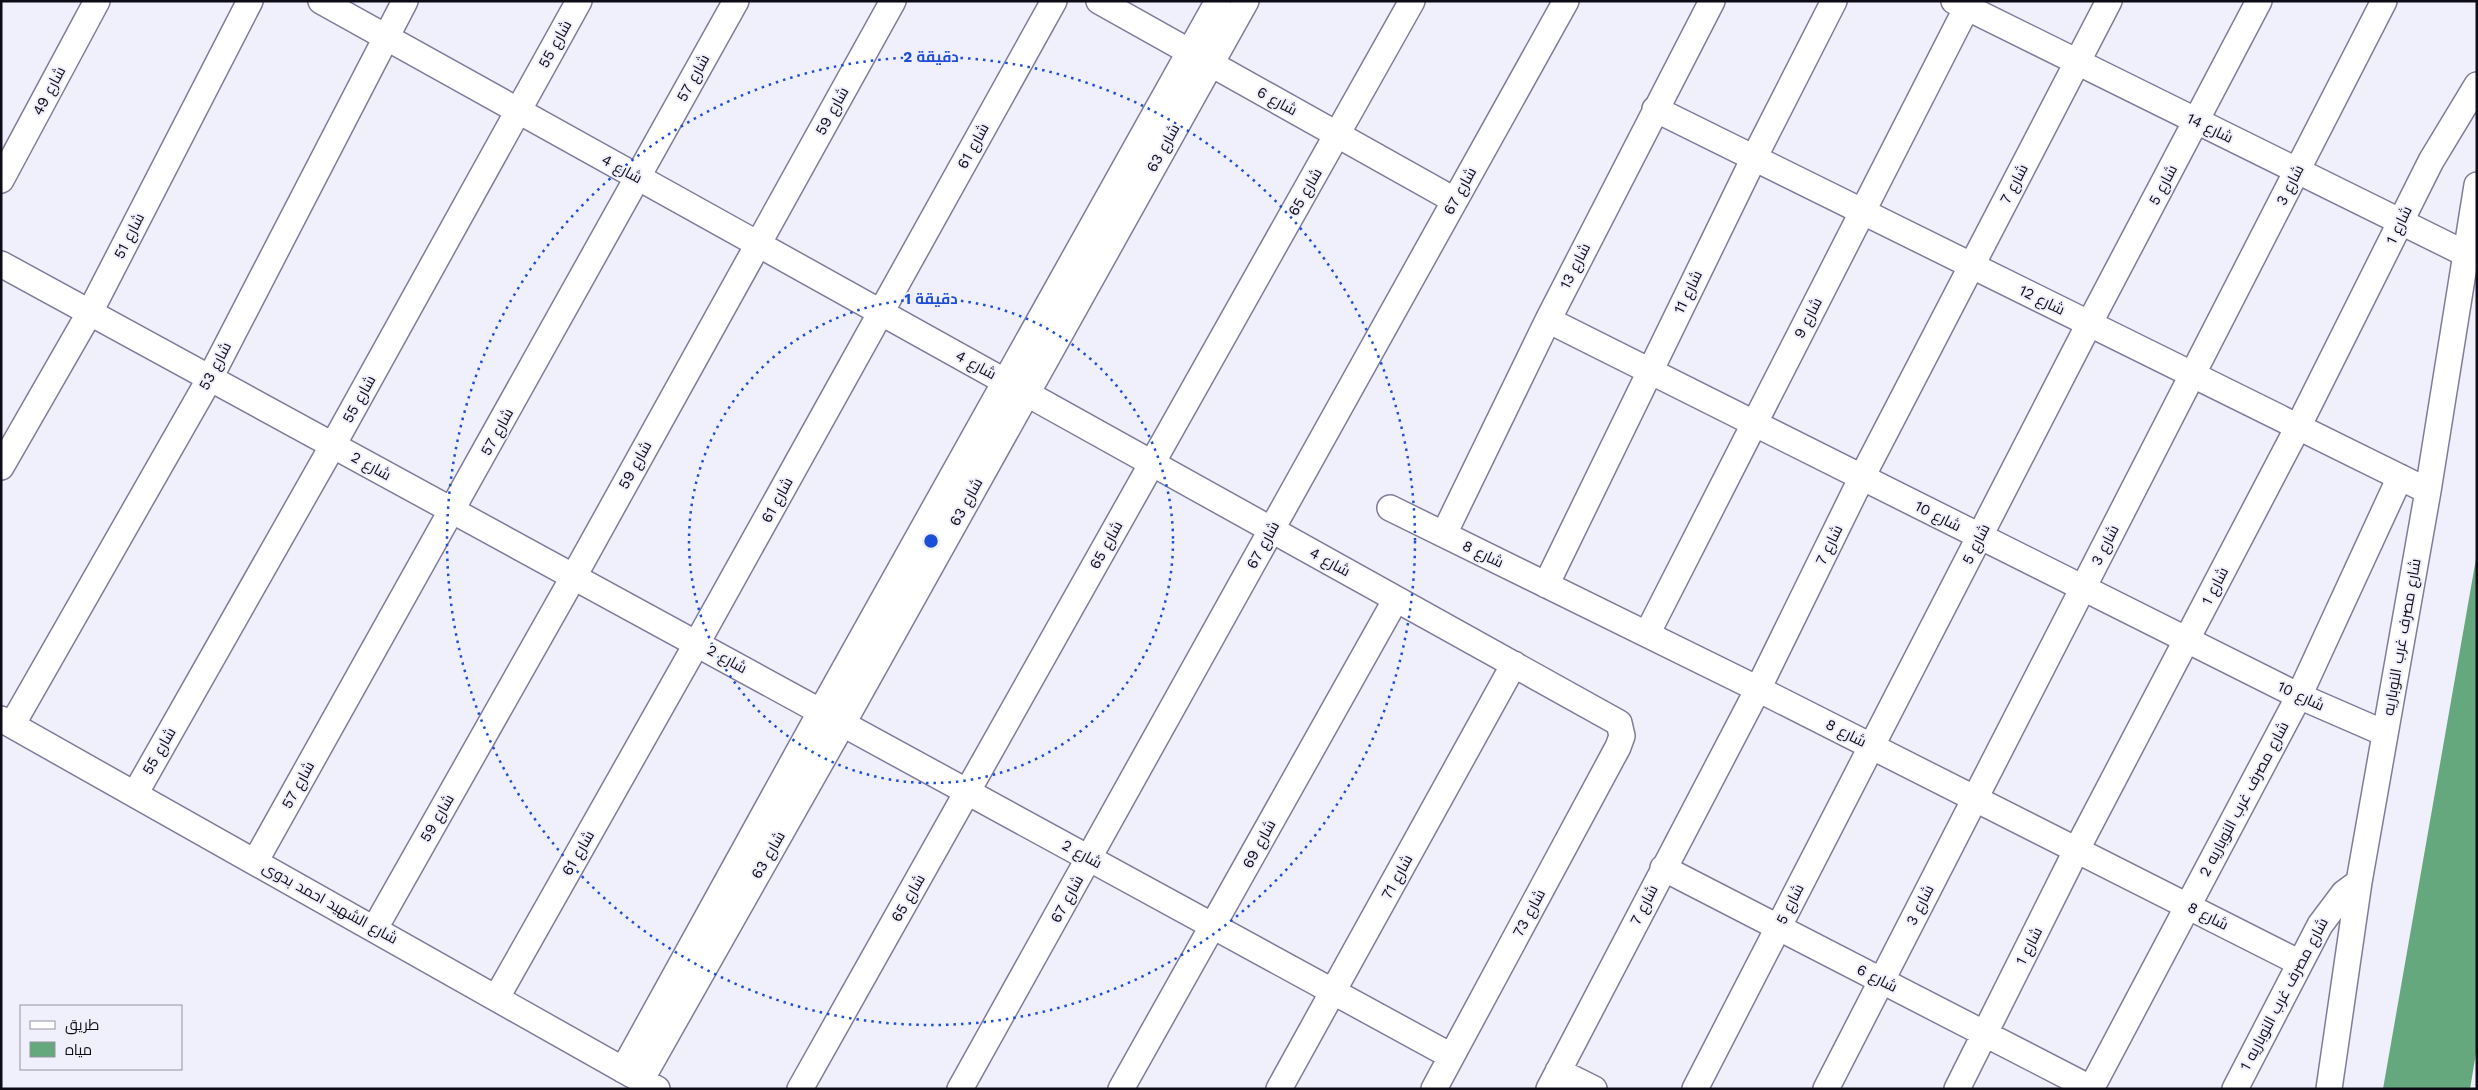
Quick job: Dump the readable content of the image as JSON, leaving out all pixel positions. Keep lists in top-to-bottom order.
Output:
{
  "streets": {
    "street": [
      "شارع 55",
      "شارع 57",
      "شارع 49",
      "شارع 6",
      "شارع 59",
      "شارع 14",
      "شارع 61",
      "شارع 63",
      "شارع 4",
      "شارع 7",
      "شارع 5",
      "شارع 3",
      "شارع 67",
      "شارع 65",
      "شارع 1",
      "شارع 51",
      "شارع 13",
      "شارع 11",
      "شارع 12",
      "شارع 9",
      "شارع 53",
      "شارع 2",
      "شارع 10",
      "شارع 8",
      "شارع مصرف غرب النوباريه",
      "شارع مصرف غرب النوباريه 2",
      "شارع 69",
      "شارع 71",
      "شارع الشهيد احمد بدوى",
      "شارع 73",
      "شارع مصرف غرب النوباريه 1"
    ]
  },
  "crossings": [
    ["شارع 55", "شارع 4"],
    ["شارع 55", "شارع 2"],
    ["شارع 55", "شارع الشهيد احمد بدوى"],
    ["شارع 57", "شارع 4"],
    ["شارع 57", "شارع 2"],
    ["شارع 57", "شارع الشهيد احمد بدوى"],
    ["شارع 6", "شارع 63"],
    ["شارع 6", "شارع 7"],
    ["شارع 6", "شارع 5"],
    ["شارع 6", "شارع 3"],
    ["شارع 6", "شارع 67"],
    ["شارع 6", "شارع 65"],
    ["شارع 6", "شارع 1"],
    ["شارع 6", "شارع مصرف غرب النوباريه 2"],
    ["شارع 59", "شارع 4"],
    ["شارع 59", "شارع 2"],
    ["شارع 59", "شارع الشهيد احمد بدوى"],
    ["شارع 14", "شارع 7"],
    ["شارع 14", "شارع 5"],
    ["شارع 14", "شارع 3"],
    ["شارع 14", "شارع 1"],
    ["شارع 14", "شارع 9"],
    ["شارع 14", "شارع مصرف غرب النوباريه"],
    ["شارع 61", "شارع 4"],
    ["شارع 61", "شارع 2"],
    ["شارع 61", "شارع الشهيد احمد بدوى"],
    ["شارع 63", "شارع 4"],
    ["شارع 63", "شارع 2"],
    ["شارع 63", "شارع الشهيد احمد بدوى"],
    ["شارع 4", "شارع 67"],
    ["شارع 4", "شارع 65"],
    ["شارع 4", "شارع 53"],
    ["شارع 4", "شارع 69"],
    ["شارع 4", "شارع 71"],
    ["شارع 4", "شارع 73"],
    ["شارع 7", "شارع 12"],
    ["شارع 7", "شارع 10"],
    ["شارع 7", "شارع 8"],
    ["شارع 5", "شارع 12"],
    ["شارع 5", "شارع 10"],
    ["شارع 5", "شارع 8"],
    ["شارع 3", "شارع 12"],
    ["شارع 3", "شارع 10"],
    ["شارع 3", "شارع 8"],
    ["شارع 67", "شارع 2"],
    ["شارع 65", "شارع 2"],
    ["شارع 1", "شارع 12"],
    ["شارع 1", "شارع 10"],
    ["شارع 1", "شارع 8"],
    ["شارع 51", "شارع 2"],
    ["شارع 13", "شارع 12"],
    ["شارع 13", "شارع 10"],
    ["شارع 13", "شارع 8"],
    ["شارع 11", "شارع 12"],
    ["شارع 11", "شارع 10"],
    ["شارع 11", "شارع 8"],
    ["شارع 12", "شارع 9"],
    ["شارع 12", "شارع مصرف غرب النوباريه"],
    ["شارع 12", "شارع مصرف غرب النوباريه 2"],
    ["شارع 9", "شارع 10"],
    ["شارع 9", "شارع 8"],
    ["شارع 53", "شارع 2"],
    ["شارع 53", "شارع الشهيد احمد بدوى"],
    ["شارع 2", "شارع 69"],
    ["شارع 2", "شارع 71"],
    ["شارع 2", "شارع 73"],
    ["شارع 10", "شارع مصرف غرب النوباريه"],
    ["شارع 10", "شارع مصرف غرب النوباريه 2"],
    ["شارع 8", "شارع مصرف غرب النوباريه 2"],
    ["شارع 8", "شارع مصرف غرب النوباريه 1"],
    ["شارع مصرف غرب النوباريه", "شارع مصرف غرب النوباريه 1"]
  ],
  "legend": ["طريق", "مياه"],
  "rings": ["2 دقيقة", "1 دقيقة"]
}
